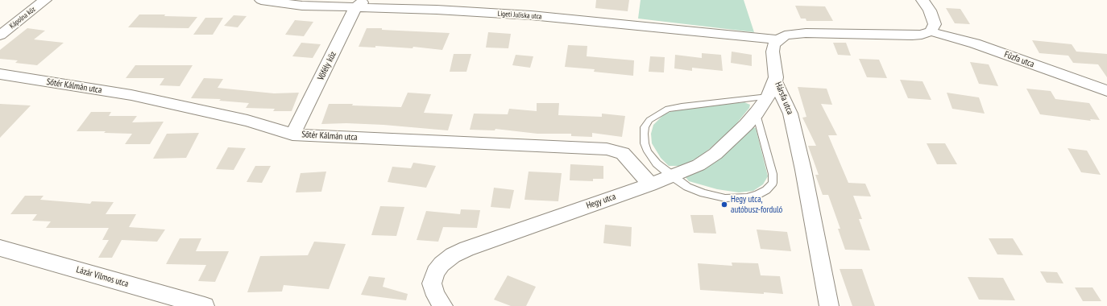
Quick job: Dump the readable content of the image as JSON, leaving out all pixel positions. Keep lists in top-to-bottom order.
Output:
{
  "streets": {
    "street": [
      "Ligeti Juliska utca",
      "Kápolna köz",
      "Fűzfa utca",
      "Vőfély köz",
      "Sőtér Kálmán utca",
      "Hársfa utca",
      "Hegy utca",
      "Lázár Vilmos utca"
    ]
  },
  "crossings": [
    ["Ligeti Juliska utca", "Vőfély köz"],
    ["Ligeti Juliska utca", "Hársfa utca"],
    ["Vőfély köz", "Sőtér Kálmán utca"],
    ["Sőtér Kálmán utca", "Hegy utca"],
    ["Hársfa utca", "Hegy utca"]
  ],
  "places": ["Hegy utca, autóbusz-forduló"]
}
